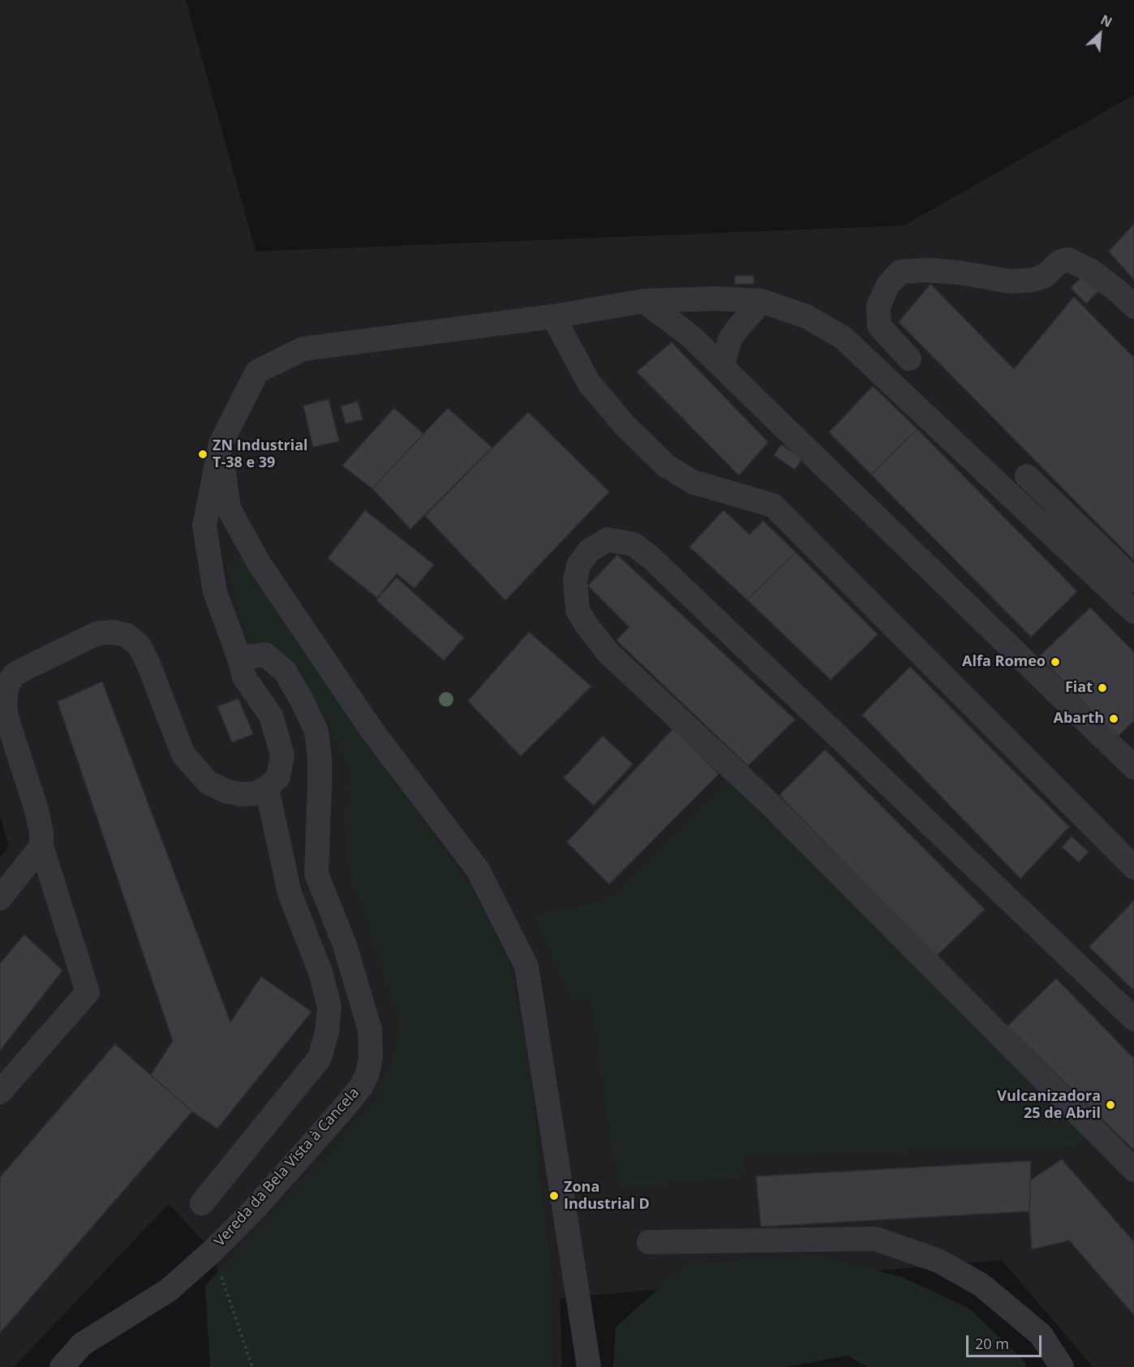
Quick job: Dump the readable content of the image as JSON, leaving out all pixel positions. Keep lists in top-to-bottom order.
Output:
{
  "streets": {
    "lane": ["Vereda da Bela Vista à Cancela"]
  },
  "places": [
    "ZN Industrial T-38 e 39",
    "Alfa Romeo",
    "Fiat",
    "Abarth",
    "Vulcanizadora 25 de Abril",
    "Zona Industrial D"
  ],
  "scale_bar": "20 m",
  "north": "top right"
}
